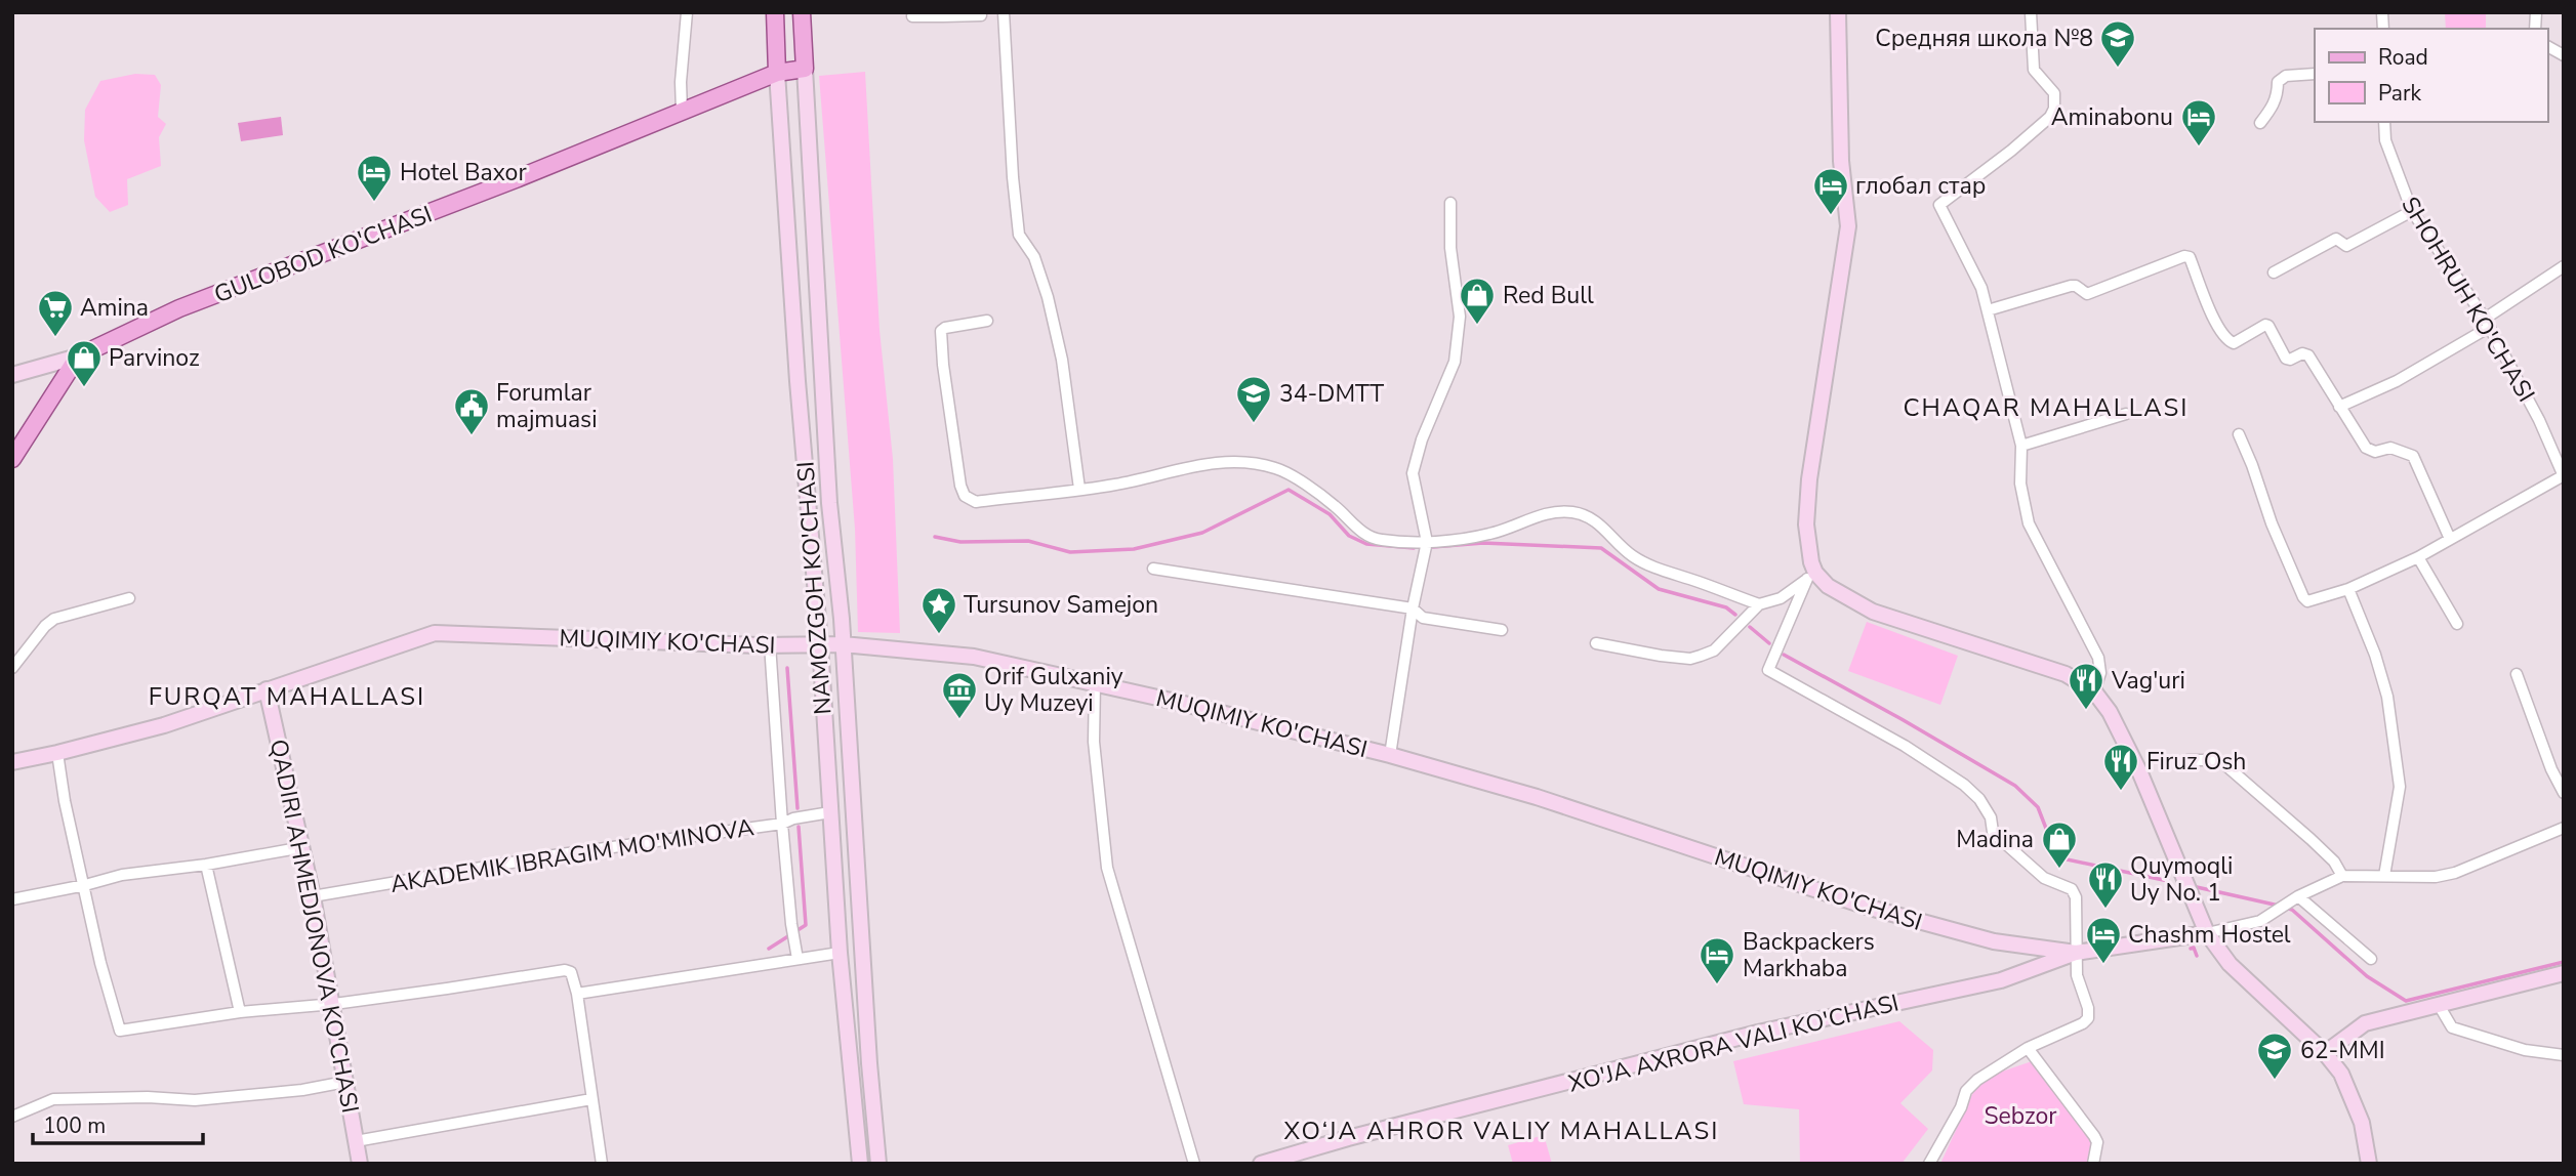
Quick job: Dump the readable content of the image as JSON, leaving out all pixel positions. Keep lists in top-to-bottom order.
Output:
{
  "streets": {
    "main road": [
      "GULOBOD KO'CHASI",
      "NAMOZGOH KO'CHASI",
      "MUQIMIY KO'CHASI",
      "QADIRI AHMEDJONOVA KO'CHASI",
      "XO'JA AXRORA VALI KO'CHASI"
    ],
    "street": ["SHOHRUH KO'CHASI", "AKADEMIK IBRAGIM MO'MINOVA"]
  },
  "crossings": [
    ["GULOBOD KO'CHASI", "NAMOZGOH KO'CHASI"],
    ["NAMOZGOH KO'CHASI", "MUQIMIY KO'CHASI"],
    ["NAMOZGOH KO'CHASI", "AKADEMIK IBRAGIM MO'MINOVA"],
    ["MUQIMIY KO'CHASI", "QADIRI AHMEDJONOVA KO'CHASI"],
    ["MUQIMIY KO'CHASI", "XO'JA AXRORA VALI KO'CHASI"],
    ["AKADEMIK IBRAGIM MO'MINOVA", "QADIRI AHMEDJONOVA KO'CHASI"]
  ],
  "districts": ["CHAQAR MAHALLASI", "FURQAT MAHALLASI", "XO‘JA AHROR VALIY MAHALLASI"],
  "parks": ["Sebzor"],
  "places": {
    "school or university": ["Средняя школа №8", "34-DMTT", "62-MMI"],
    "hotel": [
      "Aminabonu",
      "Hotel Baxor",
      "глобал стар",
      "Chashm Hostel",
      "Backpackers Markhaba"
    ],
    "shop": ["Red Bull", "Parvinoz", "Madina"],
    "supermarket": ["Amina"],
    "public building": ["Forumlar majmuasi"],
    "place": ["Tursunov Samejon"],
    "restaurant": ["Vag'uri", "Firuz Osh", "Quymoqli Uy No. 1"],
    "museum": ["Orif Gulxaniy Uy Muzeyi"]
  },
  "legend": ["Road", "Park"],
  "scale_bar": "100 m"
}
